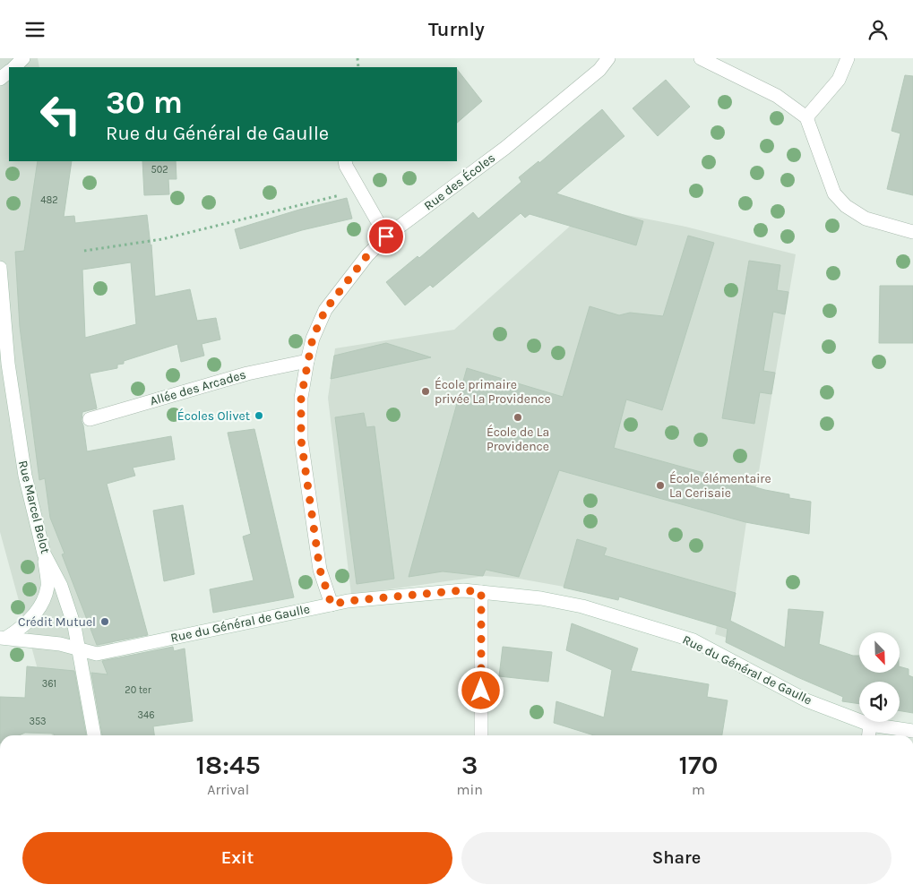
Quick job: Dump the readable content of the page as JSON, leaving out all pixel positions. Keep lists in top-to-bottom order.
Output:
{
  "streets": {
    "street": [
      "Rue des Écoles",
      "Allée des Arcades",
      "Rue Marcel Belot",
      "Rue du Général de Gaulle"
    ]
  },
  "crossings": [
    ["Rue des Écoles", "Allée des Arcades"],
    ["Rue des Écoles", "Rue du Général de Gaulle"],
    ["Rue Marcel Belot", "Rue du Général de Gaulle"]
  ],
  "places": [
    "École primaire privée La Providence",
    "Écoles Olivet",
    "École de La Providence",
    "École élémentaire La Cerisaie",
    "Crédit Mutuel"
  ],
  "house_numbers": [
    "502",
    "482",
    "361",
    "20 ter",
    "346",
    "353"
  ],
  "north": "bottom right",
  "page": {
    "header": "Turnly",
    "turn": ["30 m", "Rue du Général de Gaulle"],
    "eta": [
      "18:45",
      "Arrival",
      "3",
      "min",
      "170",
      "m"
    ],
    "buttons": ["Exit", "Share"]
  }
}
